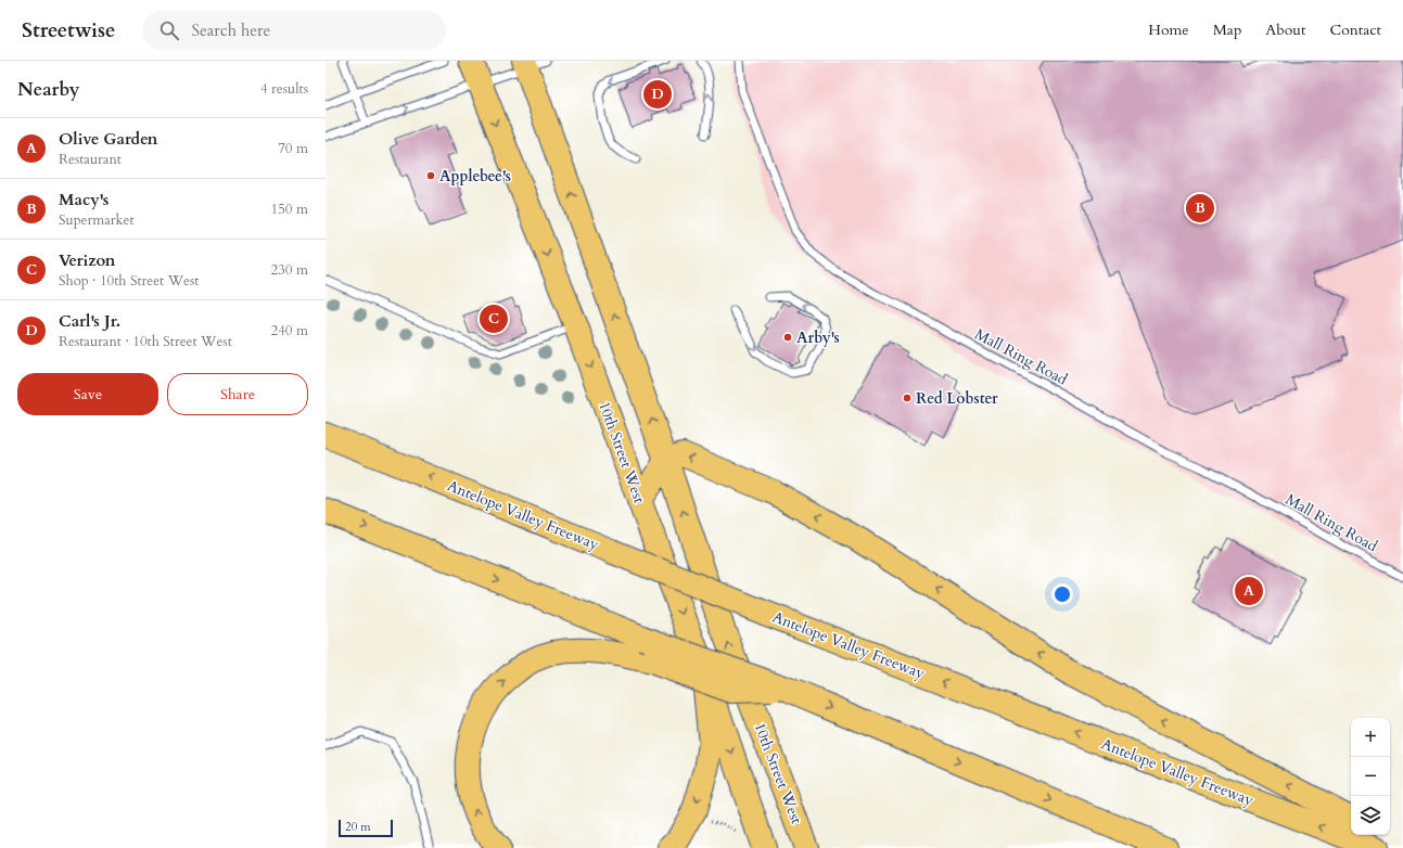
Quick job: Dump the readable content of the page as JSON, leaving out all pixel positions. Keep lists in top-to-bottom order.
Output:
{
  "streets": {
    "main road": ["10th Street West", "Antelope Valley Freeway"],
    "lane": ["Mall Ring Road"]
  },
  "places": ["Applebee's", "Arby's", "Red Lobster"],
  "scale_bar": "20 m",
  "page": {
    "header": "Streetwise",
    "search": "Search here",
    "nav": [
      "Home",
      "Map",
      "About",
      "Contact"
    ],
    "heading": ["Nearby", "4 results"],
    "pins": [
      "D",
      "B",
      "C",
      "A"
    ],
    "list": [
      {
        "mark": "A",
        "name": "Olive Garden",
        "note": "Restaurant",
        "value": "70 m"
      },
      {
        "mark": "B",
        "name": "Macy's",
        "note": "Supermarket",
        "value": "150 m"
      },
      {
        "mark": "C",
        "name": "Verizon",
        "note": "Shop · 10th Street West",
        "value": "230 m"
      },
      {
        "mark": "D",
        "name": "Carl's Jr.",
        "note": "Restaurant · 10th Street West",
        "value": "240 m"
      }
    ],
    "buttons": ["Save", "Share"],
    "map_buttons": ["+", "−"],
    "scale": "20 m"
  }
}
